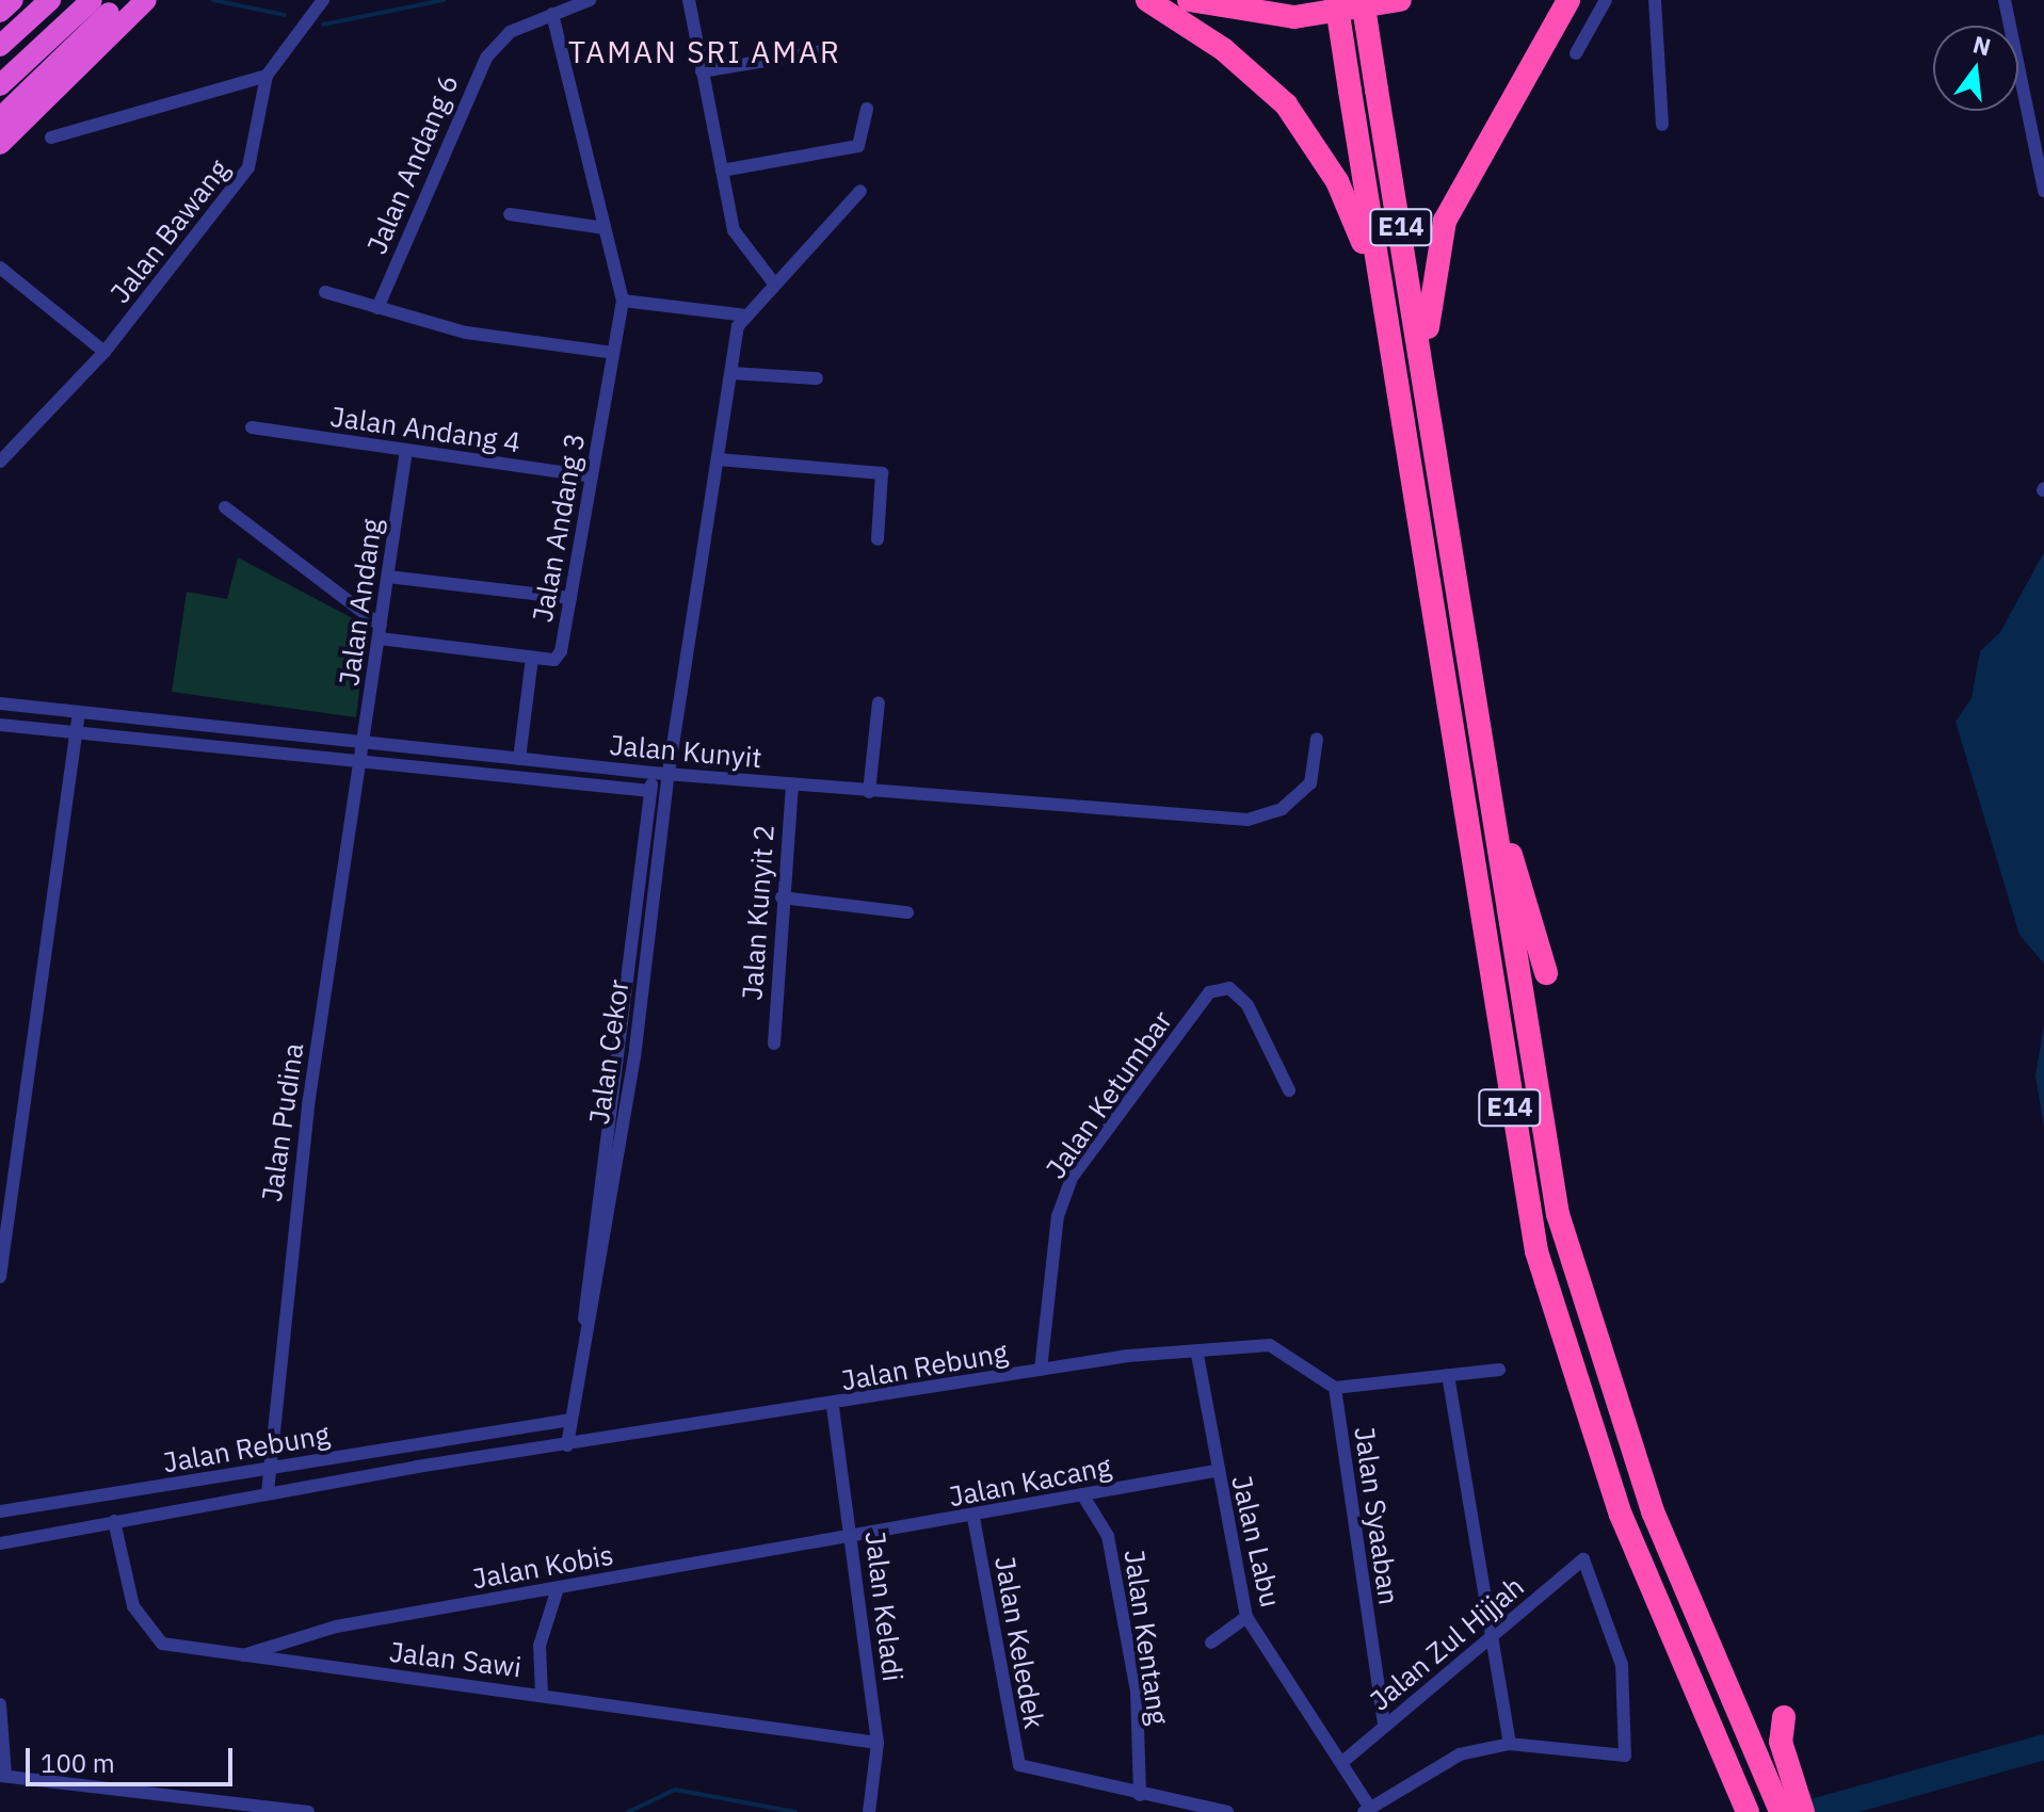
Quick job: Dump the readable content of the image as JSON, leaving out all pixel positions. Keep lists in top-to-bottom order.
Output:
{
  "streets": {
    "highway": ["E14"],
    "street": [
      "Jalan Andang 6",
      "Jalan Bawang",
      "Jalan Andang 4",
      "Jalan Andang 3",
      "Jalan Andang",
      "Jalan Kunyit",
      "Jalan Kunyit 2",
      "Jalan Cekor",
      "Jalan Ketumbar",
      "Jalan Pudina",
      "Jalan Rebung",
      "Jalan Kacang",
      "Jalan Syaaban",
      "Jalan Labu",
      "Jalan Kobis",
      "Jalan Keladi",
      "Jalan Kentang",
      "Jalan Keledek",
      "Jalan Zul Hijjah",
      "Jalan Sawi"
    ]
  },
  "crossings": [
    ["Jalan Andang 6", "Jalan Andang 3"],
    ["Jalan Andang 4", "Jalan Andang 3"],
    ["Jalan Andang 4", "Jalan Andang"],
    ["Jalan Andang 3", "Jalan Andang"],
    ["Jalan Andang", "Jalan Kunyit"],
    ["Jalan Andang", "Jalan Pudina"],
    ["Jalan Kunyit", "Jalan Kunyit 2"],
    ["Jalan Kunyit", "Jalan Cekor"],
    ["Jalan Kunyit", "Jalan Pudina"],
    ["Jalan Cekor", "Jalan Rebung"],
    ["Jalan Ketumbar", "Jalan Rebung"],
    ["Jalan Pudina", "Jalan Rebung"],
    ["Jalan Rebung", "Jalan Syaaban"],
    ["Jalan Rebung", "Jalan Labu"],
    ["Jalan Rebung", "Jalan Keladi"],
    ["Jalan Rebung", "Jalan Sawi"],
    ["Jalan Kacang", "Jalan Labu"],
    ["Jalan Kacang", "Jalan Kobis"],
    ["Jalan Kacang", "Jalan Keladi"],
    ["Jalan Kacang", "Jalan Kentang"],
    ["Jalan Kacang", "Jalan Keledek"],
    ["Jalan Syaaban", "Jalan Zul Hijjah"],
    ["Jalan Labu", "Jalan Zul Hijjah"],
    ["Jalan Kobis", "Jalan Keladi"],
    ["Jalan Kobis", "Jalan Sawi"],
    ["Jalan Keladi", "Jalan Sawi"],
    ["Jalan Kentang", "Jalan Keledek"]
  ],
  "districts": ["TAMAN SRI AMAR"],
  "scale_bar": "100 m",
  "north": "top"
}
